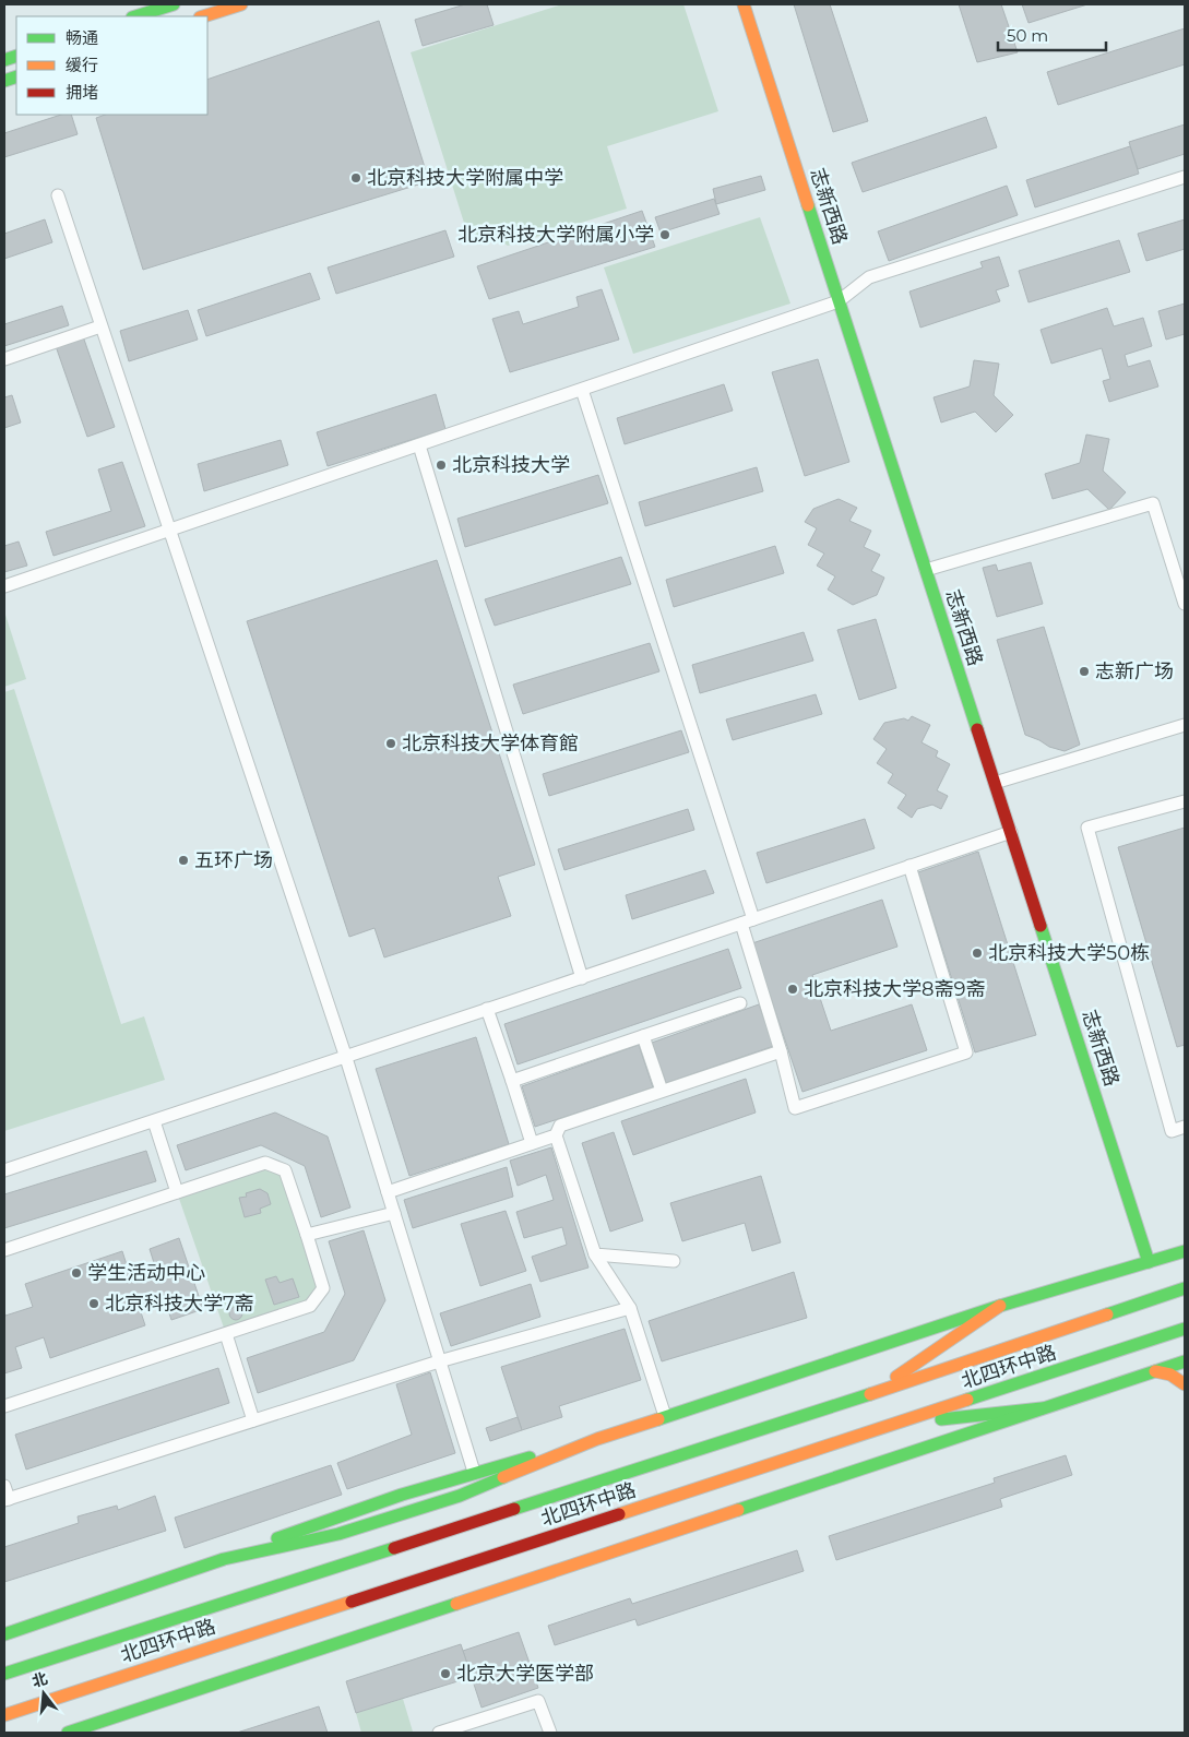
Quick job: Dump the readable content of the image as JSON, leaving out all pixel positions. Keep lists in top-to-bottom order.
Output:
{
  "streets": {
    "main road": ["志新西路", "北四环中路"]
  },
  "places": [
    "北京科技大学附属中学",
    "北京科技大学附属小学",
    "北京科技大学",
    "志新广场",
    "北京科技大学体育館",
    "五环广场",
    "北京科技大学50栋",
    "北京科技大学8斋9斋",
    "学生活动中心",
    "北京科技大学7斋",
    "北京大学医学部"
  ],
  "legend": ["畅通", "缓行", "拥堵"],
  "scale_bar": "50 m",
  "north": "top"
}
